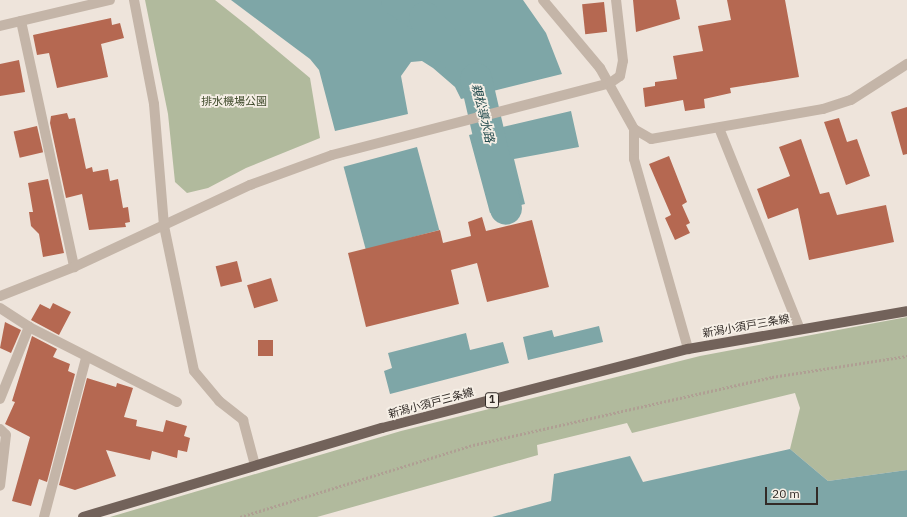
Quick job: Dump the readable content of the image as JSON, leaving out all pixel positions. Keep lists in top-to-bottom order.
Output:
{
  "streets": {
    "main road": ["新潟小須戸三条線", "1"]
  },
  "water": ["親松導水路"],
  "parks": ["排水機場公園"],
  "scale_bar": "20 m"
}
